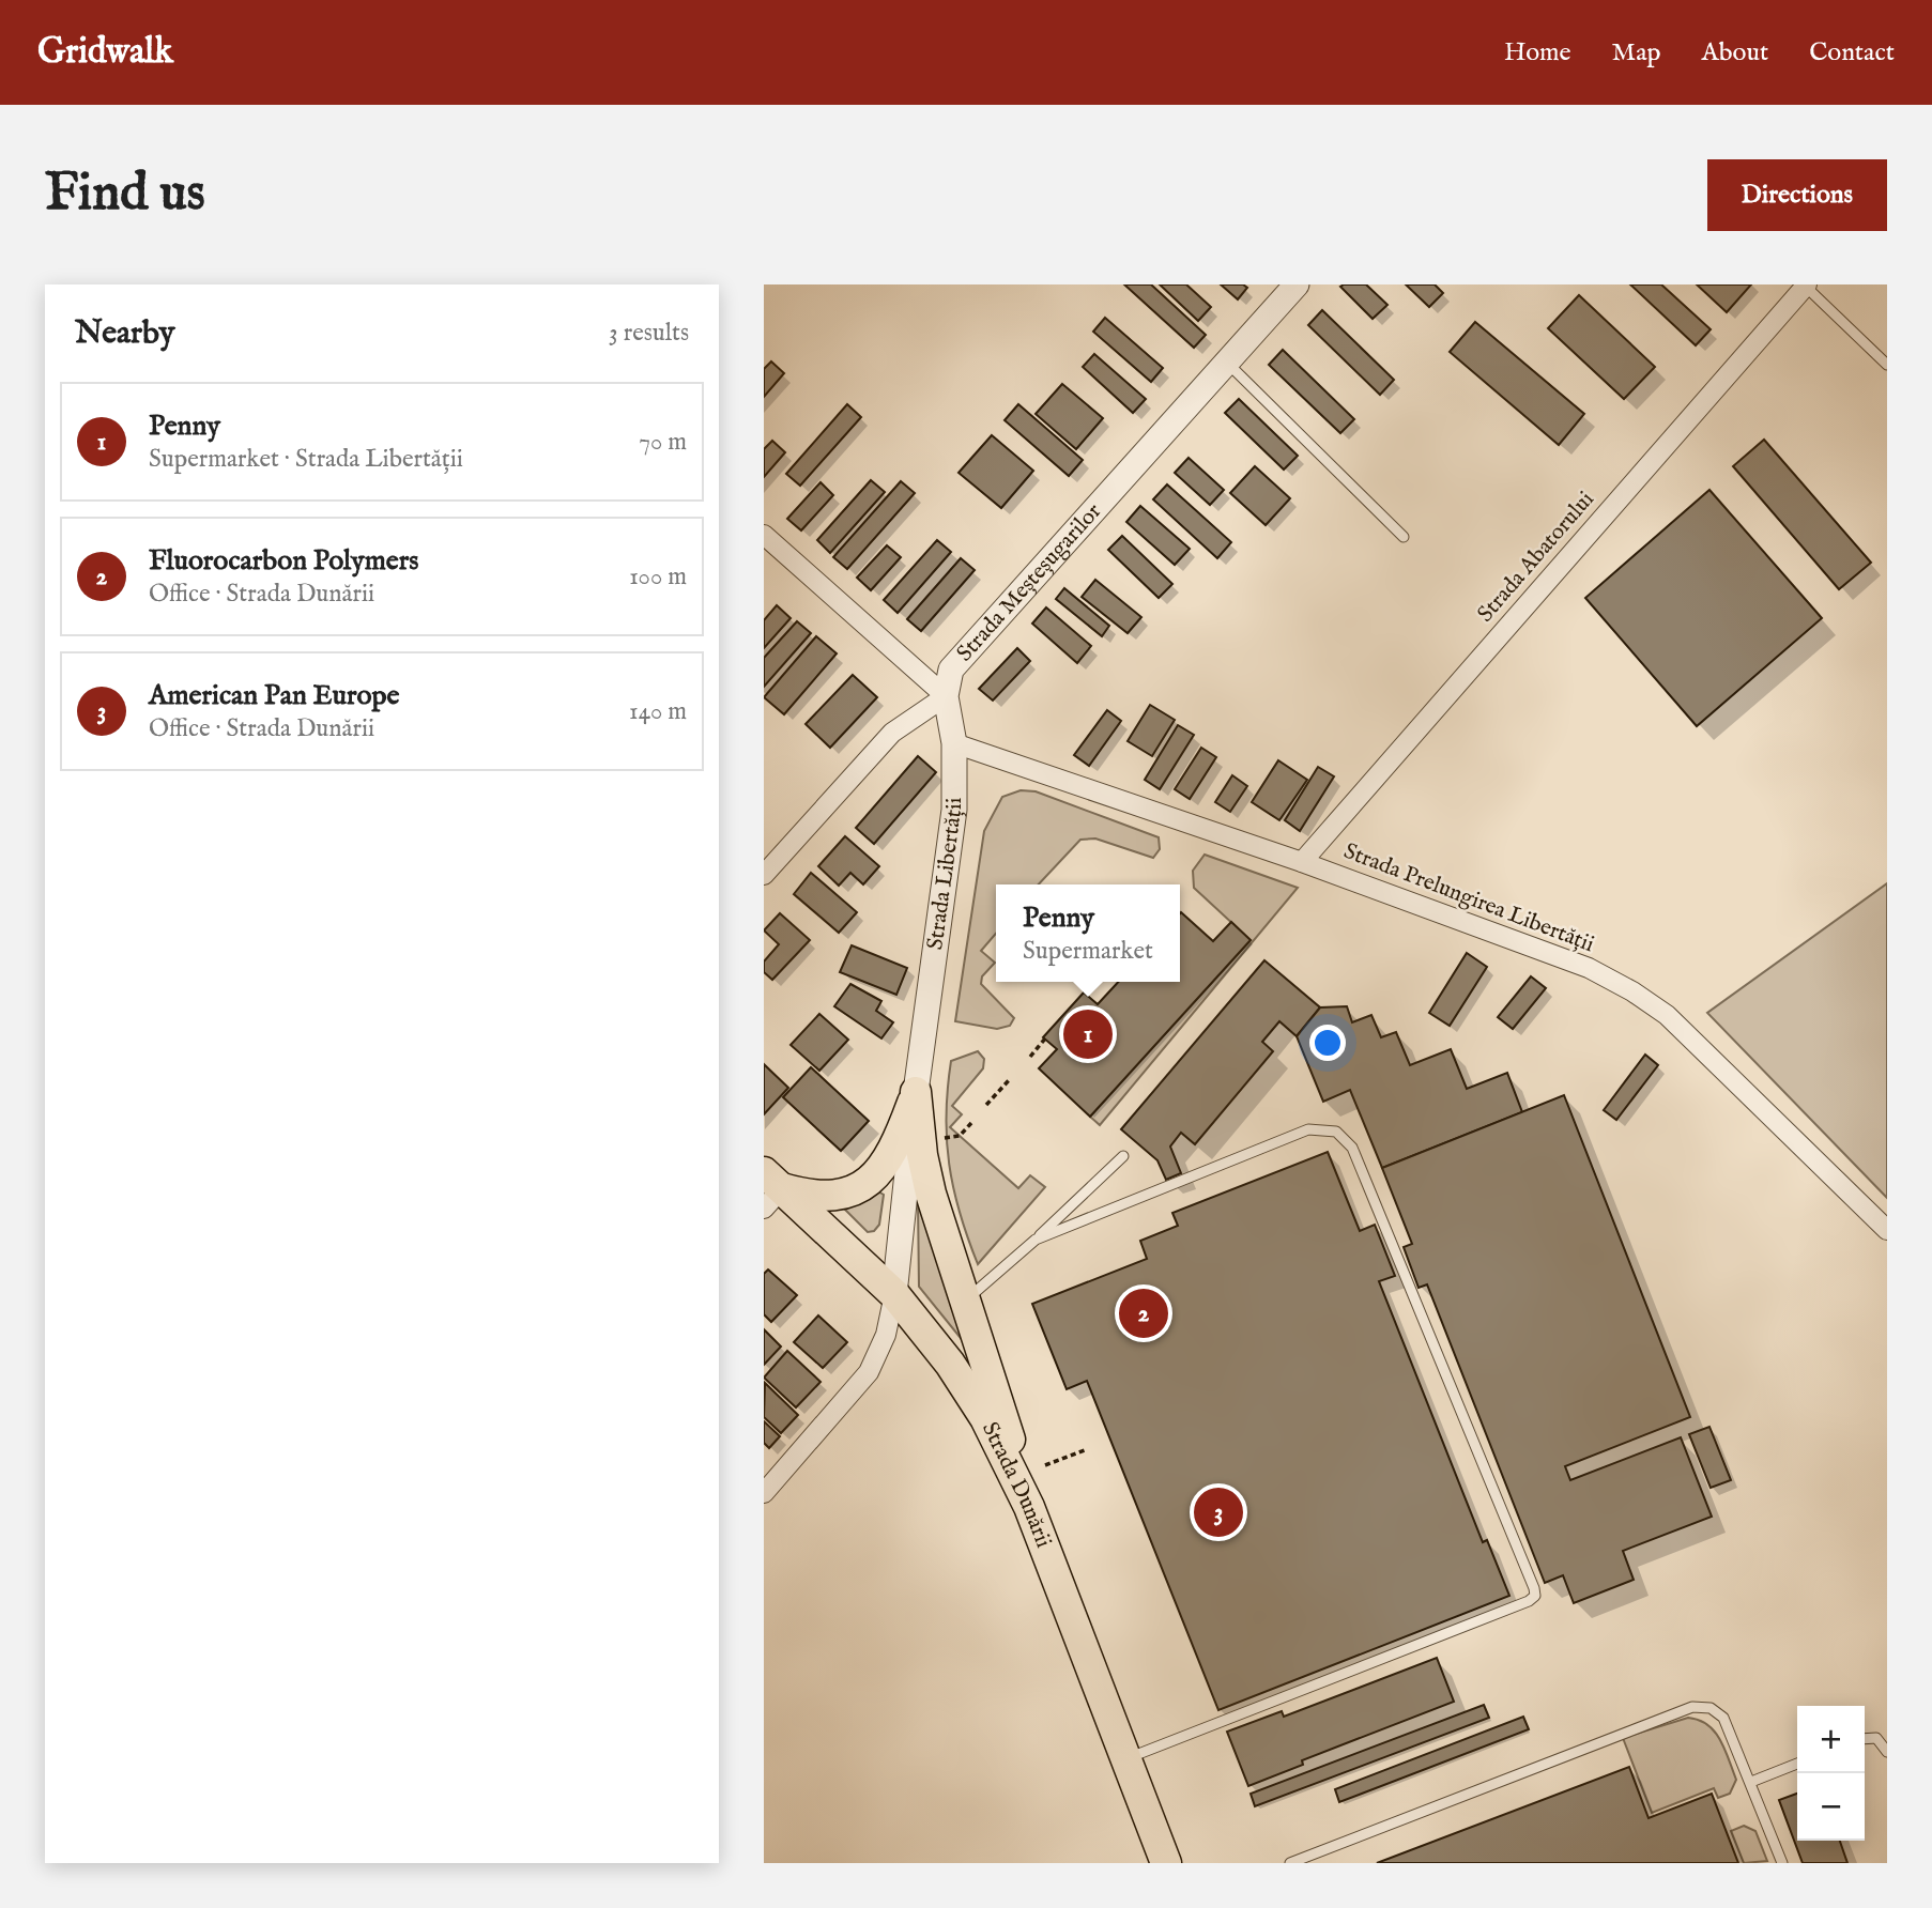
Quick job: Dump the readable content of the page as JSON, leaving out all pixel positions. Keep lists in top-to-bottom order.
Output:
{
  "streets": {
    "main road": ["Strada Dunării"],
    "street": [
      "Strada Abatorului",
      "Strada Meșteșugarilor",
      "Strada Libertății",
      "Strada Prelungirea Libertății"
    ]
  },
  "crossings": [
    ["Strada Abatorului", "Strada Prelungirea Libertății"],
    ["Strada Meșteșugarilor", "Strada Libertății"],
    ["Strada Libertății", "Strada Prelungirea Libertății"],
    ["Strada Libertății", "Strada Dunării"]
  ],
  "page": {
    "header": "Gridwalk",
    "nav": [
      "Home",
      "Map",
      "About",
      "Contact"
    ],
    "buttons": "Directions",
    "title": "Find us",
    "heading": ["Nearby", "3 results"],
    "list": [
      {
        "mark": "1",
        "name": "Penny",
        "note": "Supermarket · Strada Libertății",
        "value": "70 m"
      },
      {
        "mark": "2",
        "name": "Fluorocarbon Polymers",
        "note": "Office · Strada Dunării",
        "value": "100 m"
      },
      {
        "mark": "3",
        "name": "American Pan Europe",
        "note": "Office · Strada Dunării",
        "value": "140 m"
      }
    ],
    "popup": ["Penny", "Supermarket"],
    "pins": ["1", "2", "3"],
    "map_buttons": ["+", "−"]
  }
}
